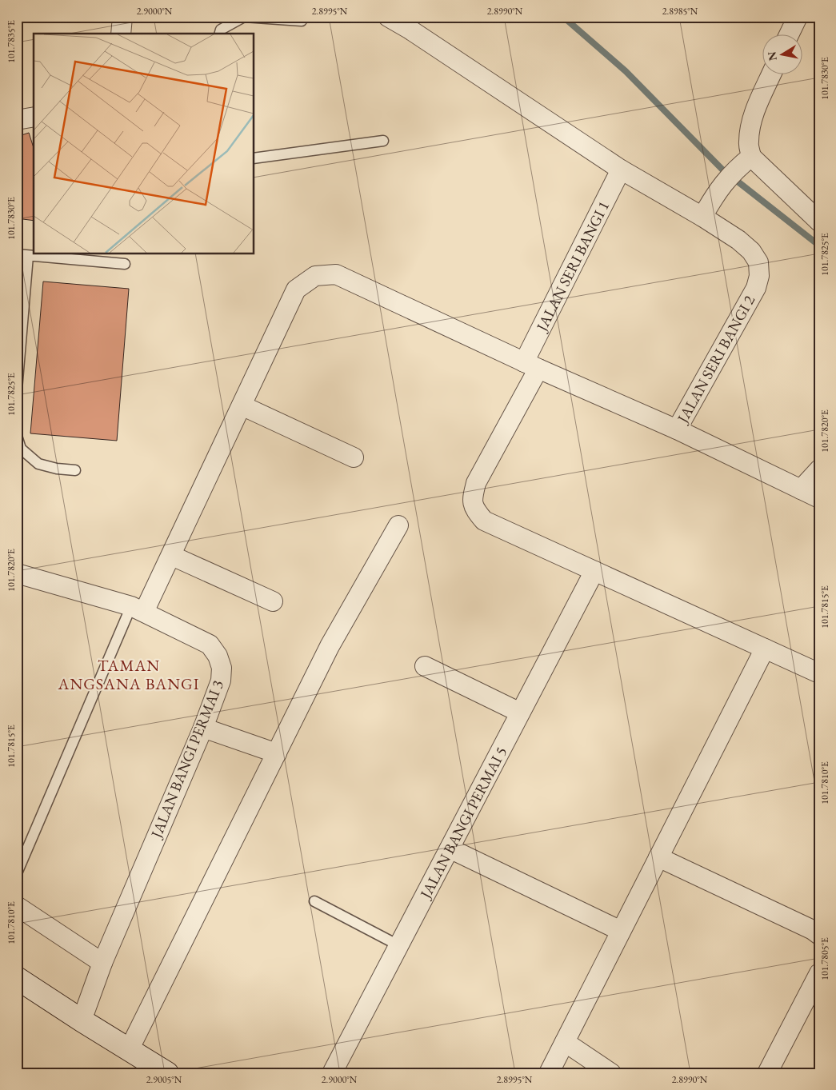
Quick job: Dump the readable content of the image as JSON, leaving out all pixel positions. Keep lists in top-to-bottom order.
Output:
{
  "streets": {
    "street": [
      "JALAN SERI BANGI 1",
      "JALAN SERI BANGI 2",
      "JALAN BANGI PERMAI 3",
      "JALAN BANGI PERMAI 5"
    ]
  },
  "crossings": [
    ["JALAN SERI BANGI 1", "JALAN BANGI PERMAI 5"]
  ],
  "districts": ["TAMAN ANGSANA BANGI"],
  "north": "left",
  "coordinates": [
    "2.9000°N",
    "2.8995°N",
    "2.8990°N",
    "2.8985°N",
    "101.7835°E",
    "101.7830°E",
    "101.7825°E",
    "101.7820°E",
    "101.7815°E",
    "101.7810°E",
    "101.7805°E",
    "2.9005°N"
  ]
}
